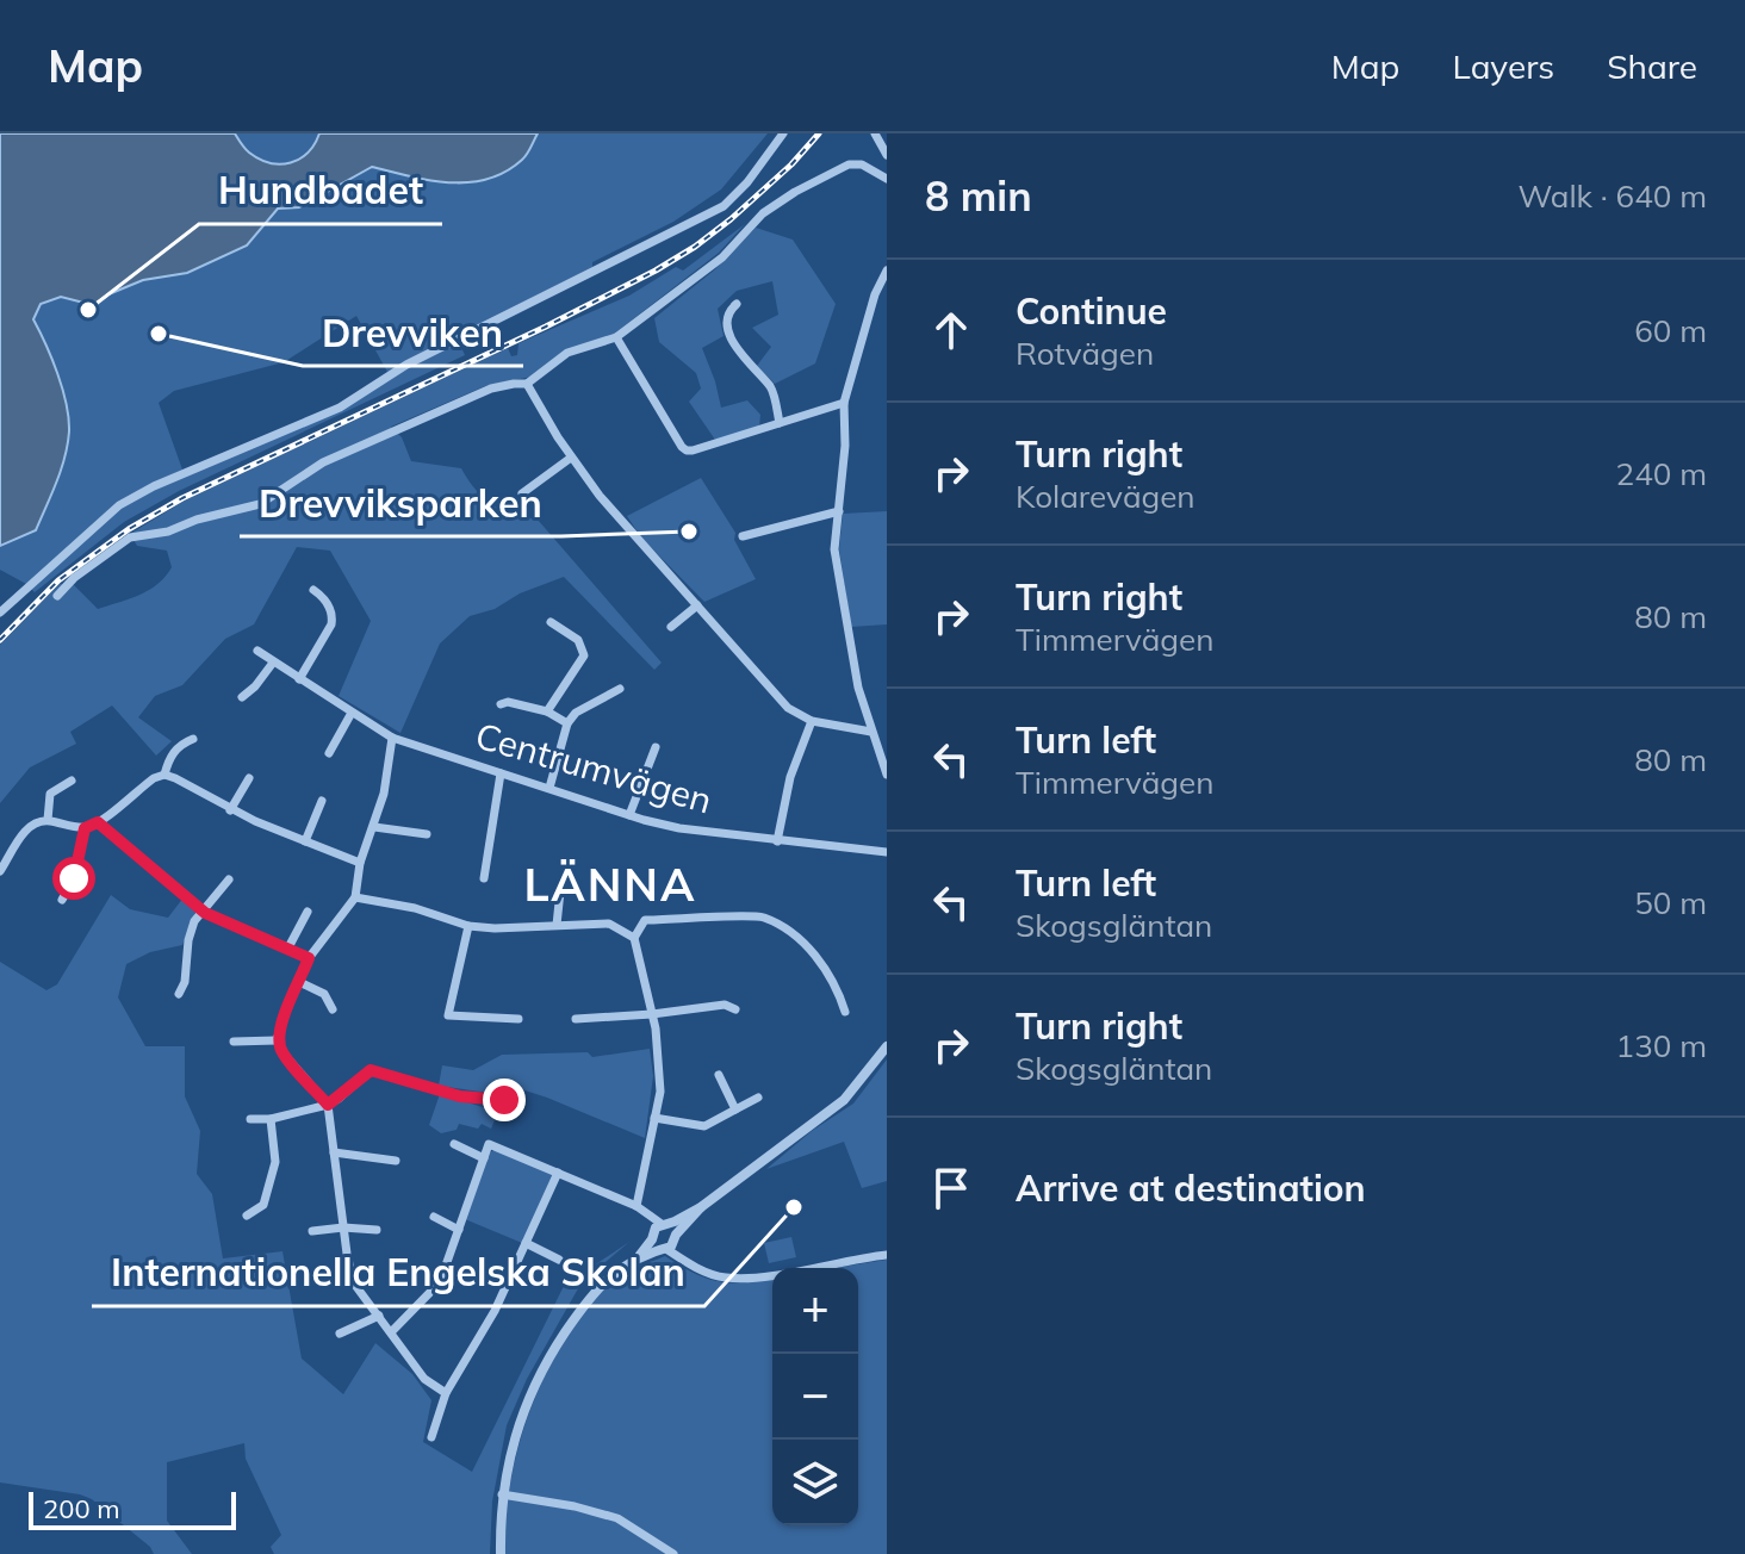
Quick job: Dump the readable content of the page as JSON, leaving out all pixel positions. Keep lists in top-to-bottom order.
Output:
{
  "streets": {
    "street": ["Centrumvägen"]
  },
  "districts": ["LÄNNA"],
  "places": [
    "Hundbadet",
    "Drevviken",
    "Drevviksparken",
    "Internationella Engelska Skolan"
  ],
  "scale_bar": "200 m",
  "page": {
    "header": "Map",
    "nav": ["Map", "Layers", "Share"],
    "heading": ["8 min", "Walk · 640 m"],
    "list": [
      ["Continue", "Rotvägen", "60 m"],
      ["Turn right", "Kolarevägen", "240 m"],
      ["Turn right", "Timmervägen", "80 m"],
      ["Turn left", "Timmervägen", "80 m"],
      ["Turn left", "Skogsgläntan", "50 m"],
      ["Turn right", "Skogsgläntan", "130 m"],
      "Arrive at destination"
    ],
    "map_buttons": ["+", "−"],
    "scale": "200 m"
  }
}
